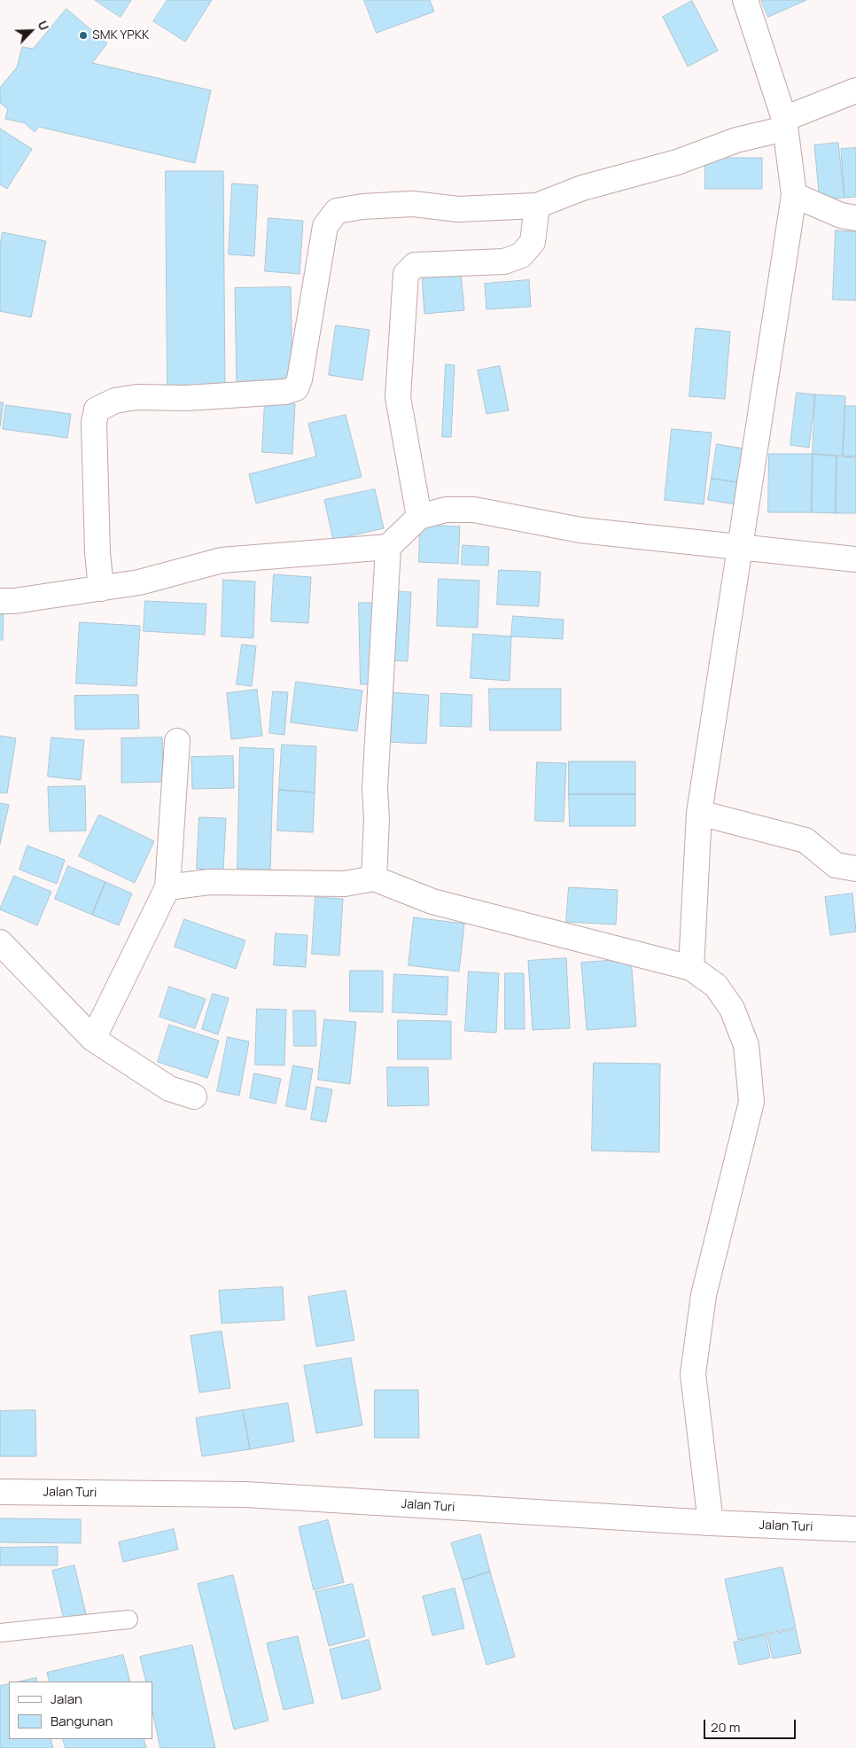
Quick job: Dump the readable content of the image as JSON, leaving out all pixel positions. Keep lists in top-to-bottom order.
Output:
{
  "streets": {
    "street": ["Jalan Turi"]
  },
  "places": ["SMK YPKK"],
  "legend": ["Jalan", "Bangunan"],
  "scale_bar": "20 m",
  "north": "top right"
}
